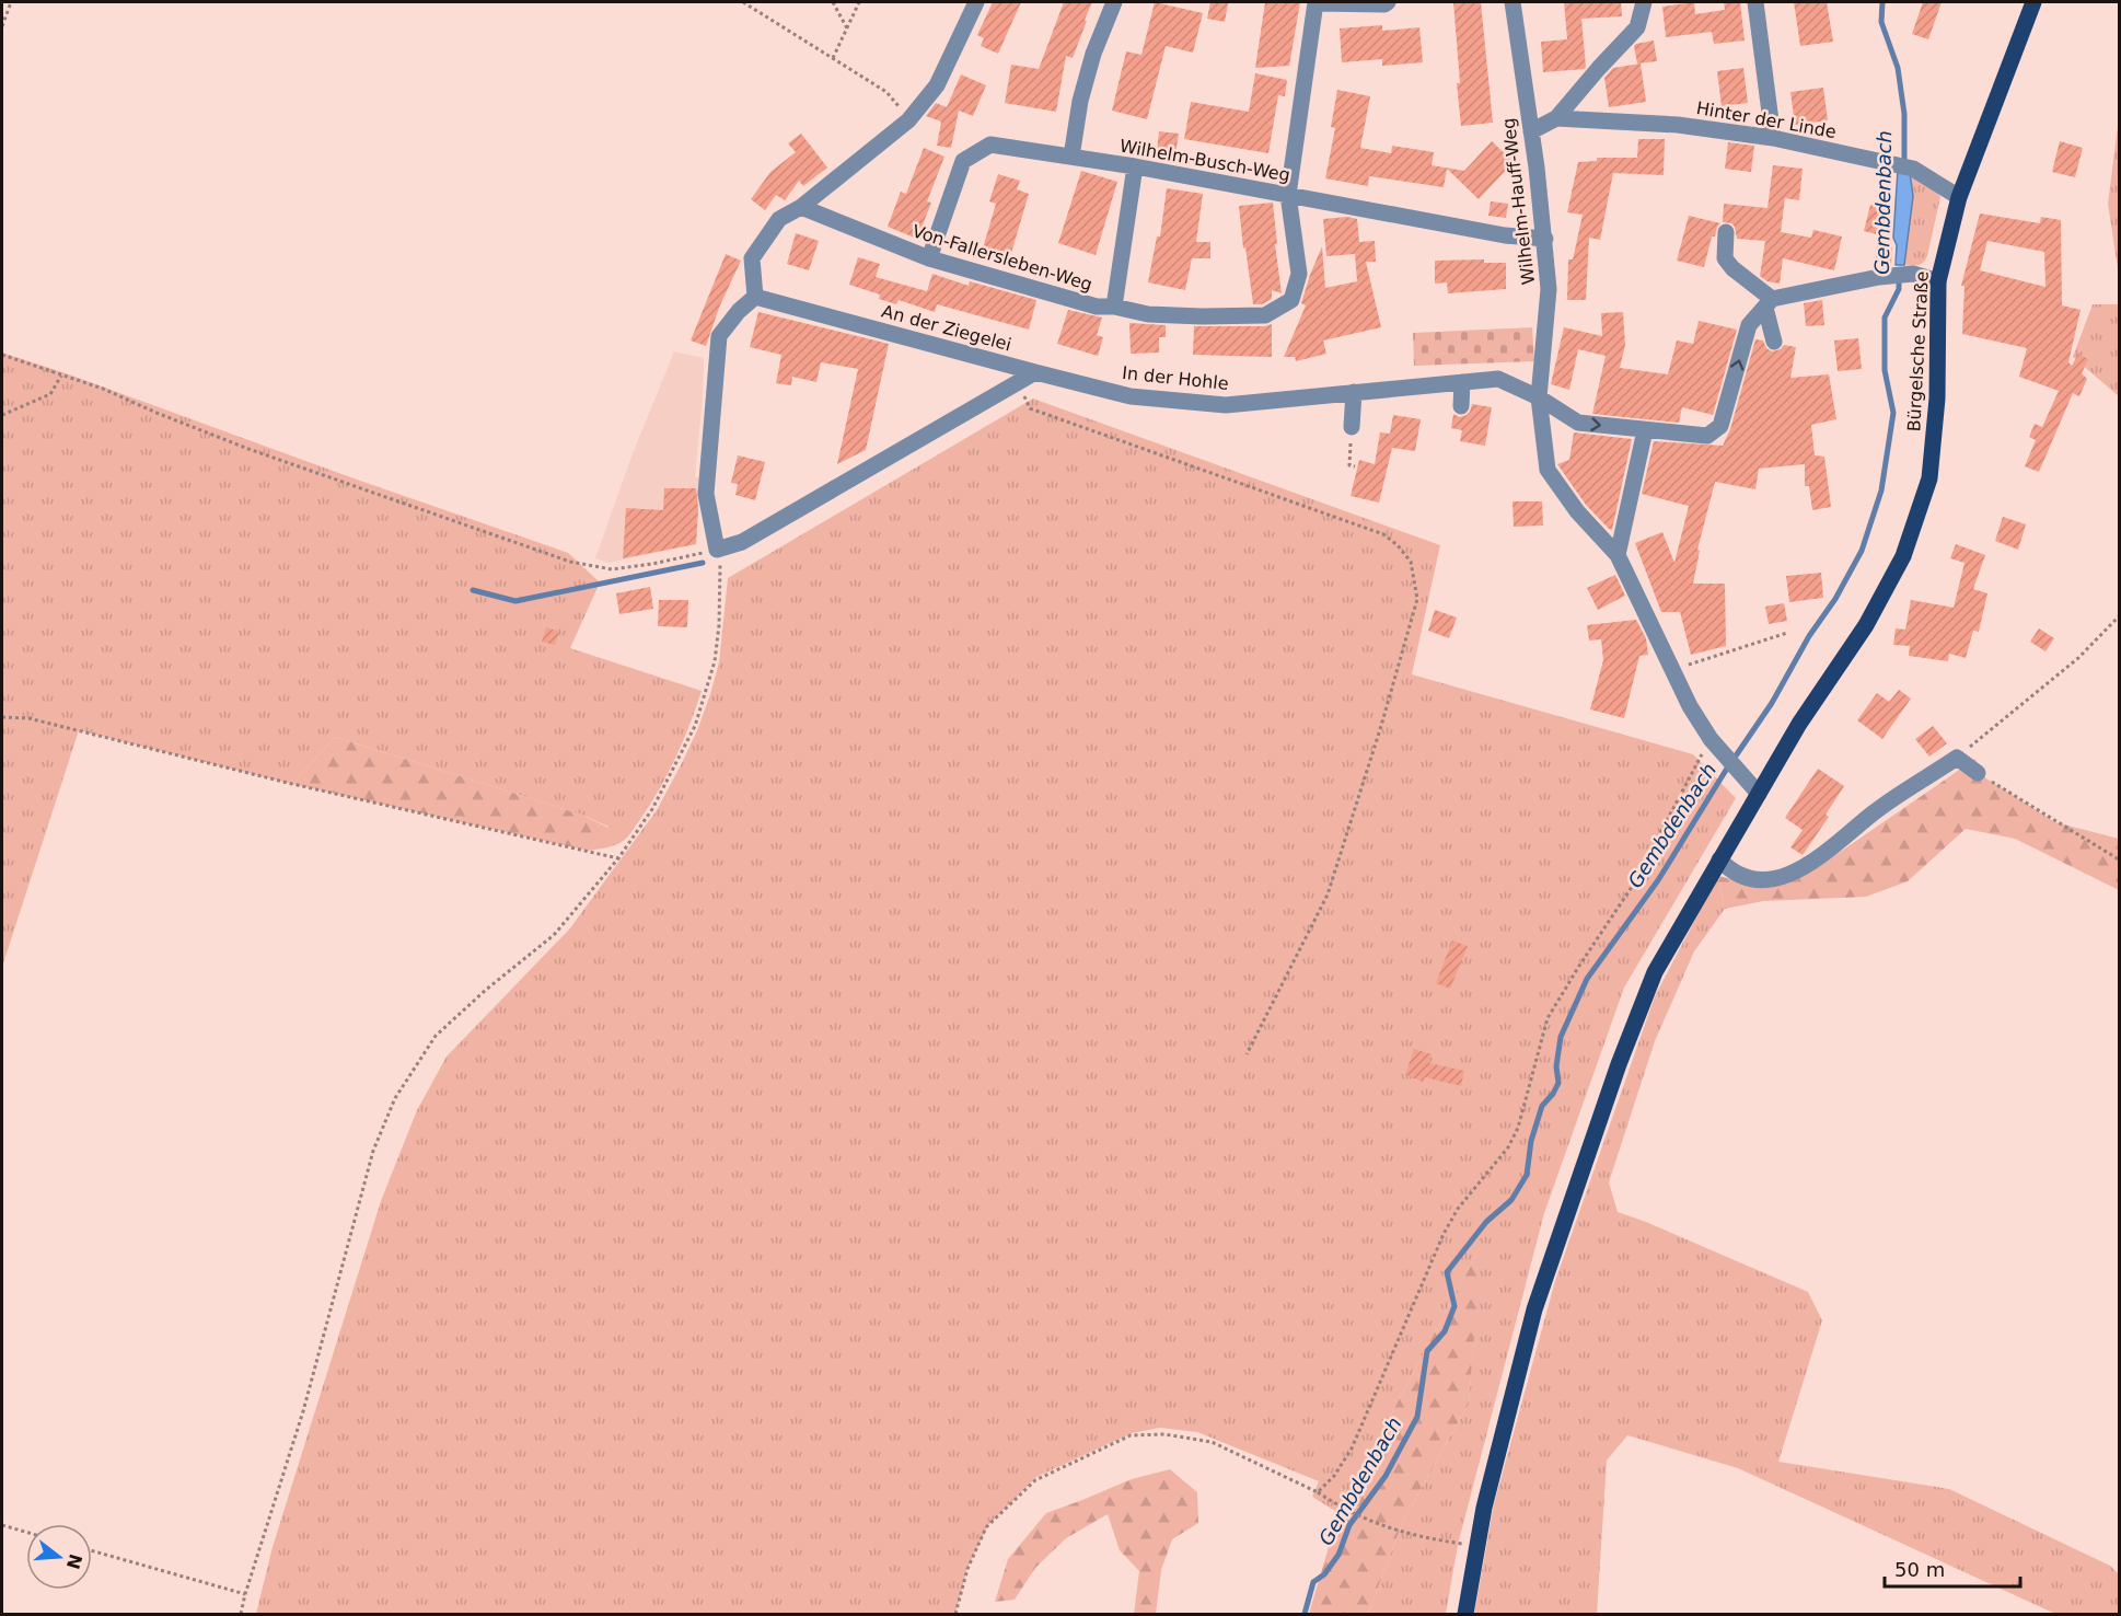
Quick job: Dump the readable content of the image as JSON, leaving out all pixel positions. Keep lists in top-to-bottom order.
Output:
{
  "streets": {
    "main road": ["Bürgelsche Straße"],
    "street": [
      "Hinter der Linde",
      "Wilhelm-Busch-Weg",
      "Wilhelm-Hauff-Weg",
      "Von-Fallersleben-Weg",
      "An der Ziegelei",
      "In der Hohle"
    ]
  },
  "crossings": [
    ["Hinter der Linde", "Bürgelsche Straße"],
    ["Wilhelm-Busch-Weg", "Wilhelm-Hauff-Weg"],
    ["Wilhelm-Busch-Weg", "Von-Fallersleben-Weg"],
    ["Wilhelm-Hauff-Weg", "Bürgelsche Straße"],
    ["Wilhelm-Hauff-Weg", "In der Hohle"],
    ["An der Ziegelei", "In der Hohle"]
  ],
  "water": ["Gembdenbach"],
  "scale_bar": "50 m",
  "north": "right"
}
